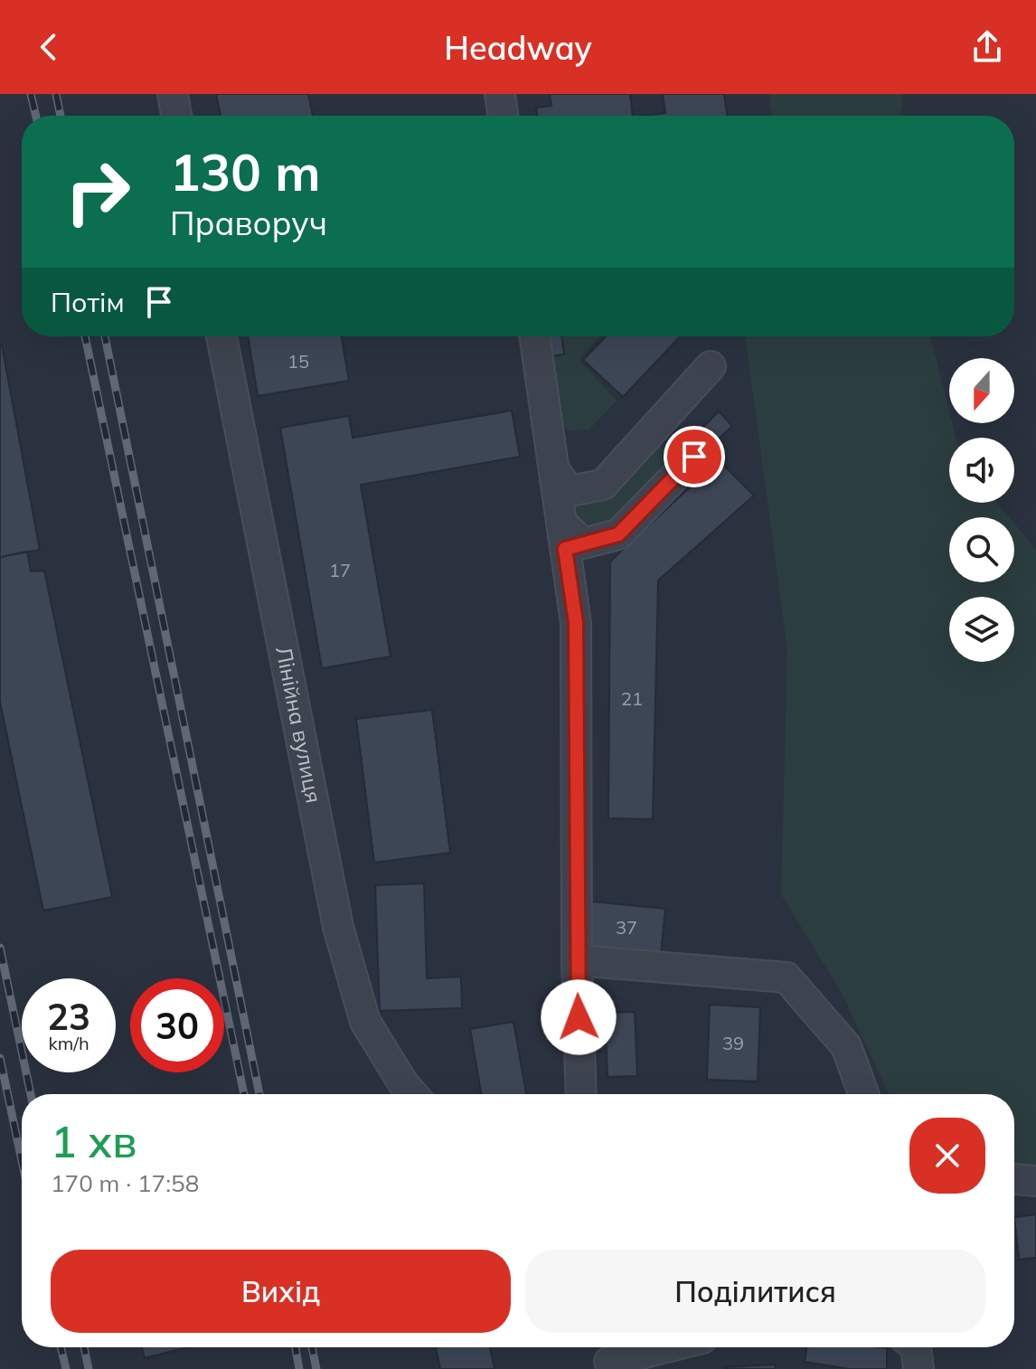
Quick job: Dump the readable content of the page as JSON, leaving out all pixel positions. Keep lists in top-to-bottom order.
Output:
{
  "streets": {
    "street": ["Лінійна вулиця"]
  },
  "house_numbers": [
    "15",
    "17",
    "21",
    "37",
    "39"
  ],
  "north": "bottom",
  "page": {
    "header": "Headway",
    "turn": ["130 m", "Праворуч"],
    "then": "Потім",
    "speed": "23 km/h",
    "limit": "30",
    "heading": ["1 хв", "170 m · 17:58"],
    "buttons": ["Вихід", "Поділитися"]
  }
}
